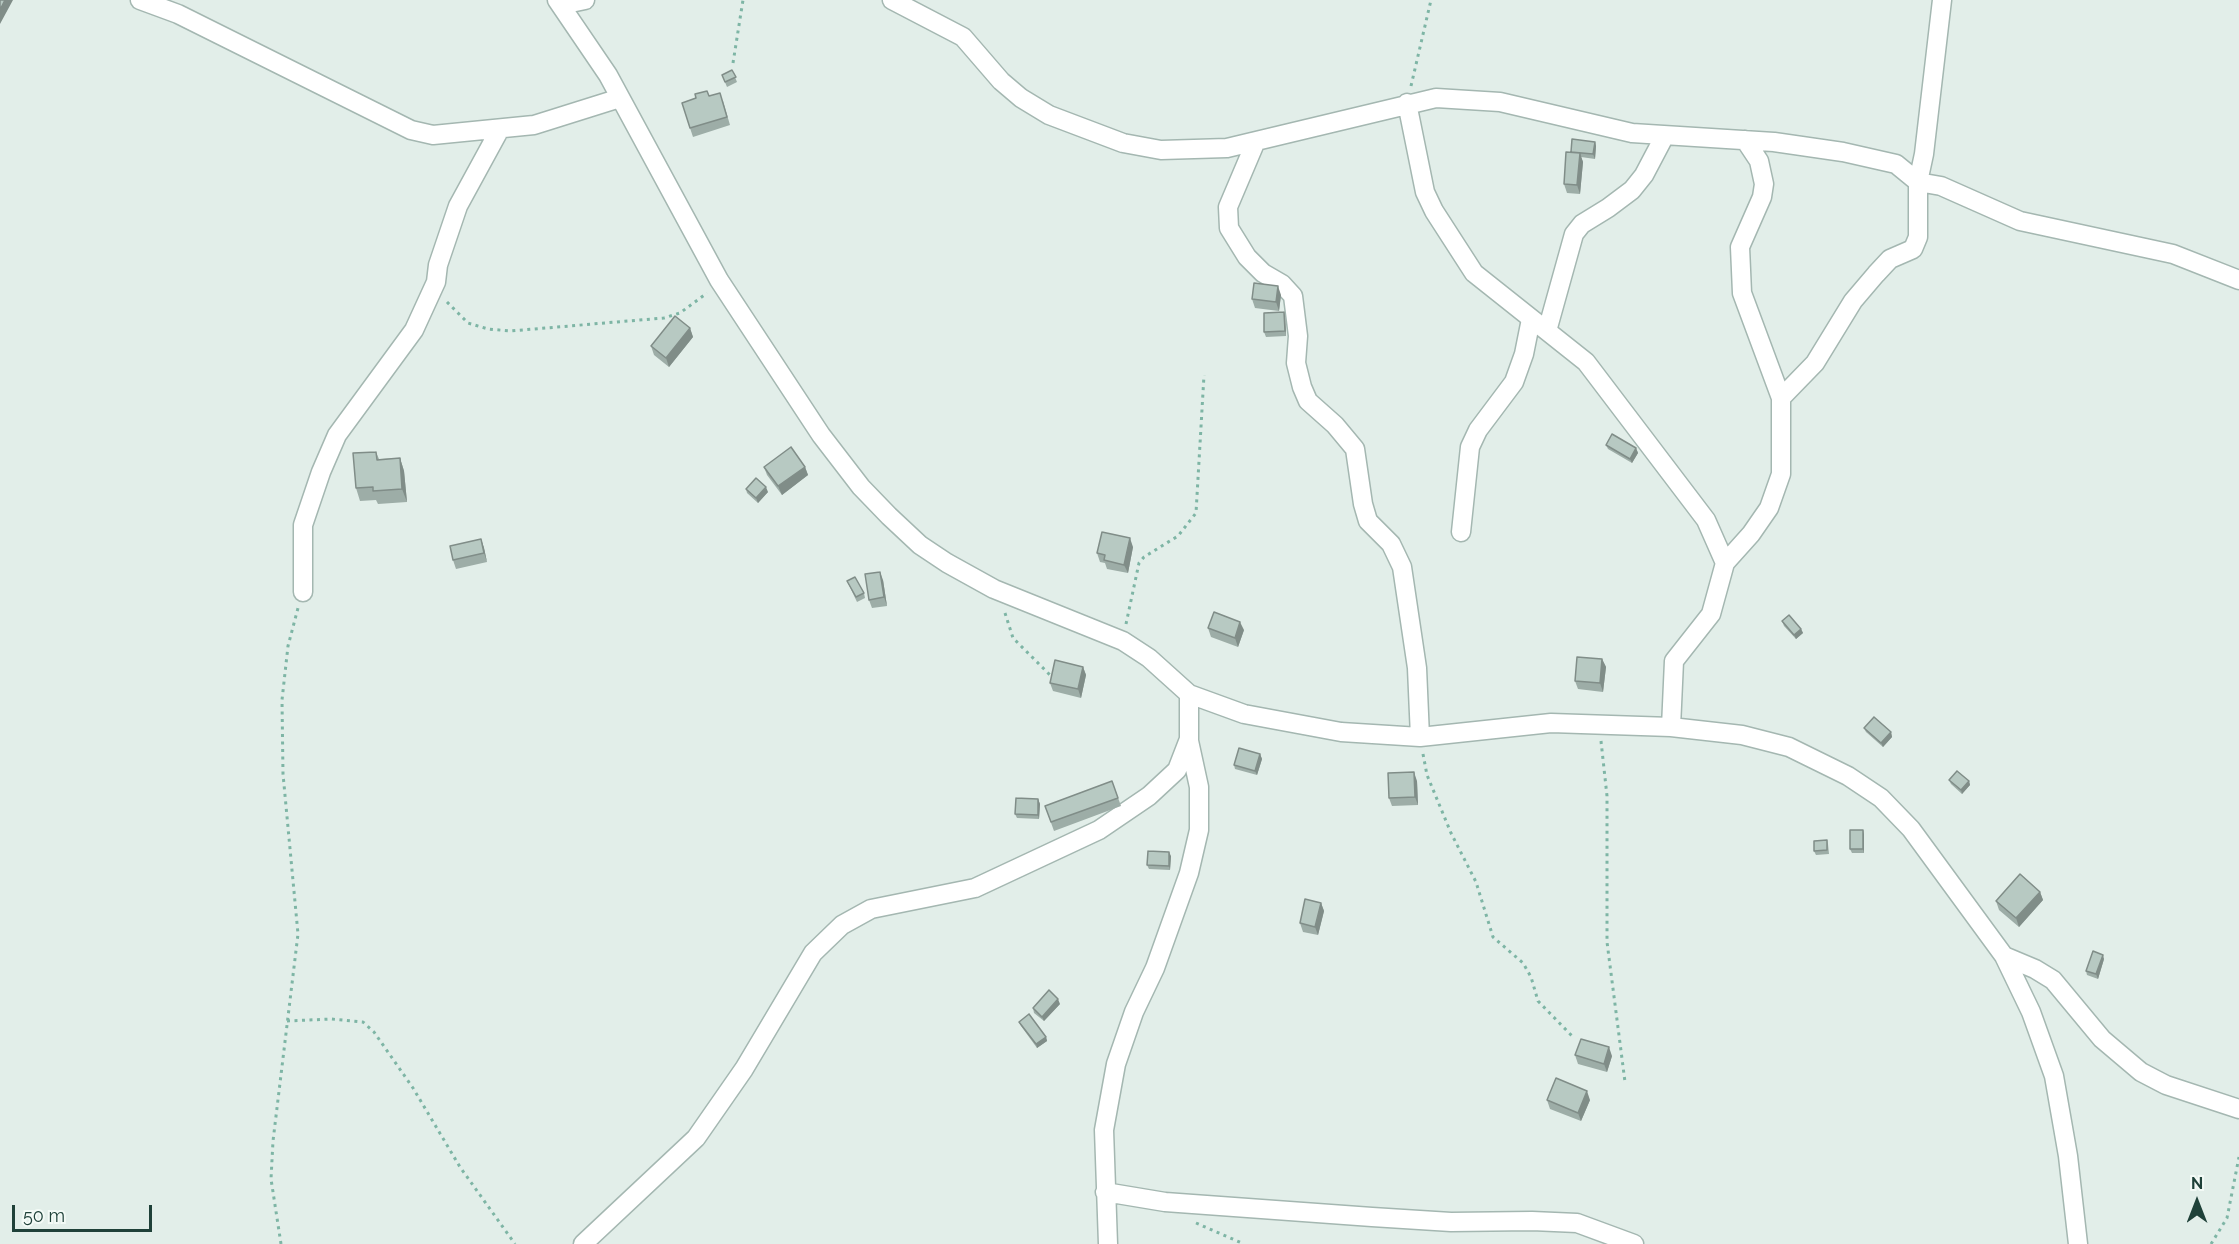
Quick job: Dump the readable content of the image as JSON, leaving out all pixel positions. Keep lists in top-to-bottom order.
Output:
{
  "scale_bar": "50 m",
  "north": "top"
}
